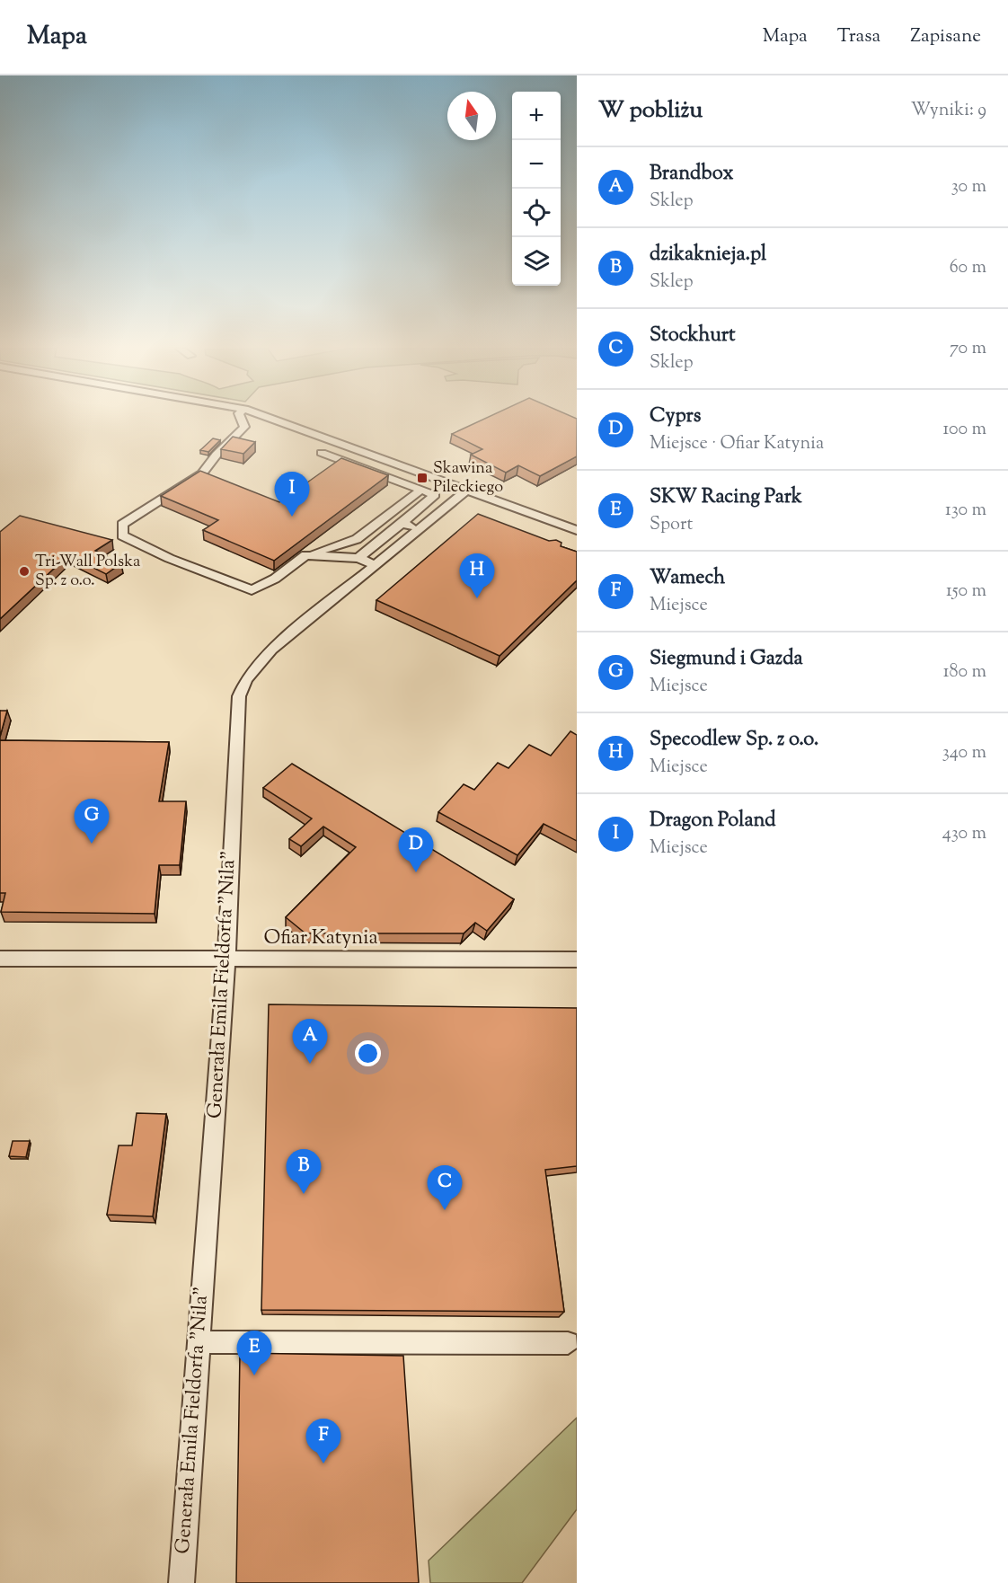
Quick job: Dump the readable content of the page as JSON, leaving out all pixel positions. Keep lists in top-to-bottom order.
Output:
{
  "streets": {
    "street": ["Ofiar Katynia", "Generała Emila Fieldorfa \"Nila\""]
  },
  "crossings": [
    ["Ofiar Katynia", "Generała Emila Fieldorfa \"Nila\""]
  ],
  "places": {
    "transit": ["Skawina Pileckiego"],
    "other": ["Tri-Wall Polska Sp. z o.o."]
  },
  "north": "top",
  "page": {
    "header": "Mapa",
    "nav": ["Mapa", "Trasa", "Zapisane"],
    "heading": ["W pobliżu", "Wyniki: 9"],
    "map_buttons": ["+", "−"],
    "list": [
      {
        "mark": "A",
        "name": "Brandbox",
        "note": "Sklep",
        "value": "30 m"
      },
      {
        "mark": "B",
        "name": "dzikaknieja.pl",
        "note": "Sklep",
        "value": "60 m"
      },
      {
        "mark": "C",
        "name": "Stockhurt",
        "note": "Sklep",
        "value": "70 m"
      },
      {
        "mark": "D",
        "name": "Cyprs",
        "note": "Miejsce · Ofiar Katynia",
        "value": "100 m"
      },
      {
        "mark": "E",
        "name": "SKW Racing Park",
        "note": "Sport",
        "value": "130 m"
      },
      {
        "mark": "F",
        "name": "Wamech",
        "note": "Miejsce",
        "value": "150 m"
      },
      {
        "mark": "G",
        "name": "Siegmund i Gazda",
        "note": "Miejsce",
        "value": "180 m"
      },
      {
        "mark": "H",
        "name": "Specodlew Sp. z o.o.",
        "note": "Miejsce",
        "value": "340 m"
      },
      {
        "mark": "I",
        "name": "Dragon Poland",
        "note": "Miejsce",
        "value": "430 m"
      }
    ],
    "pins": [
      "I",
      "H",
      "G",
      "D",
      "A",
      "B",
      "C",
      "E",
      "F"
    ]
  }
}
